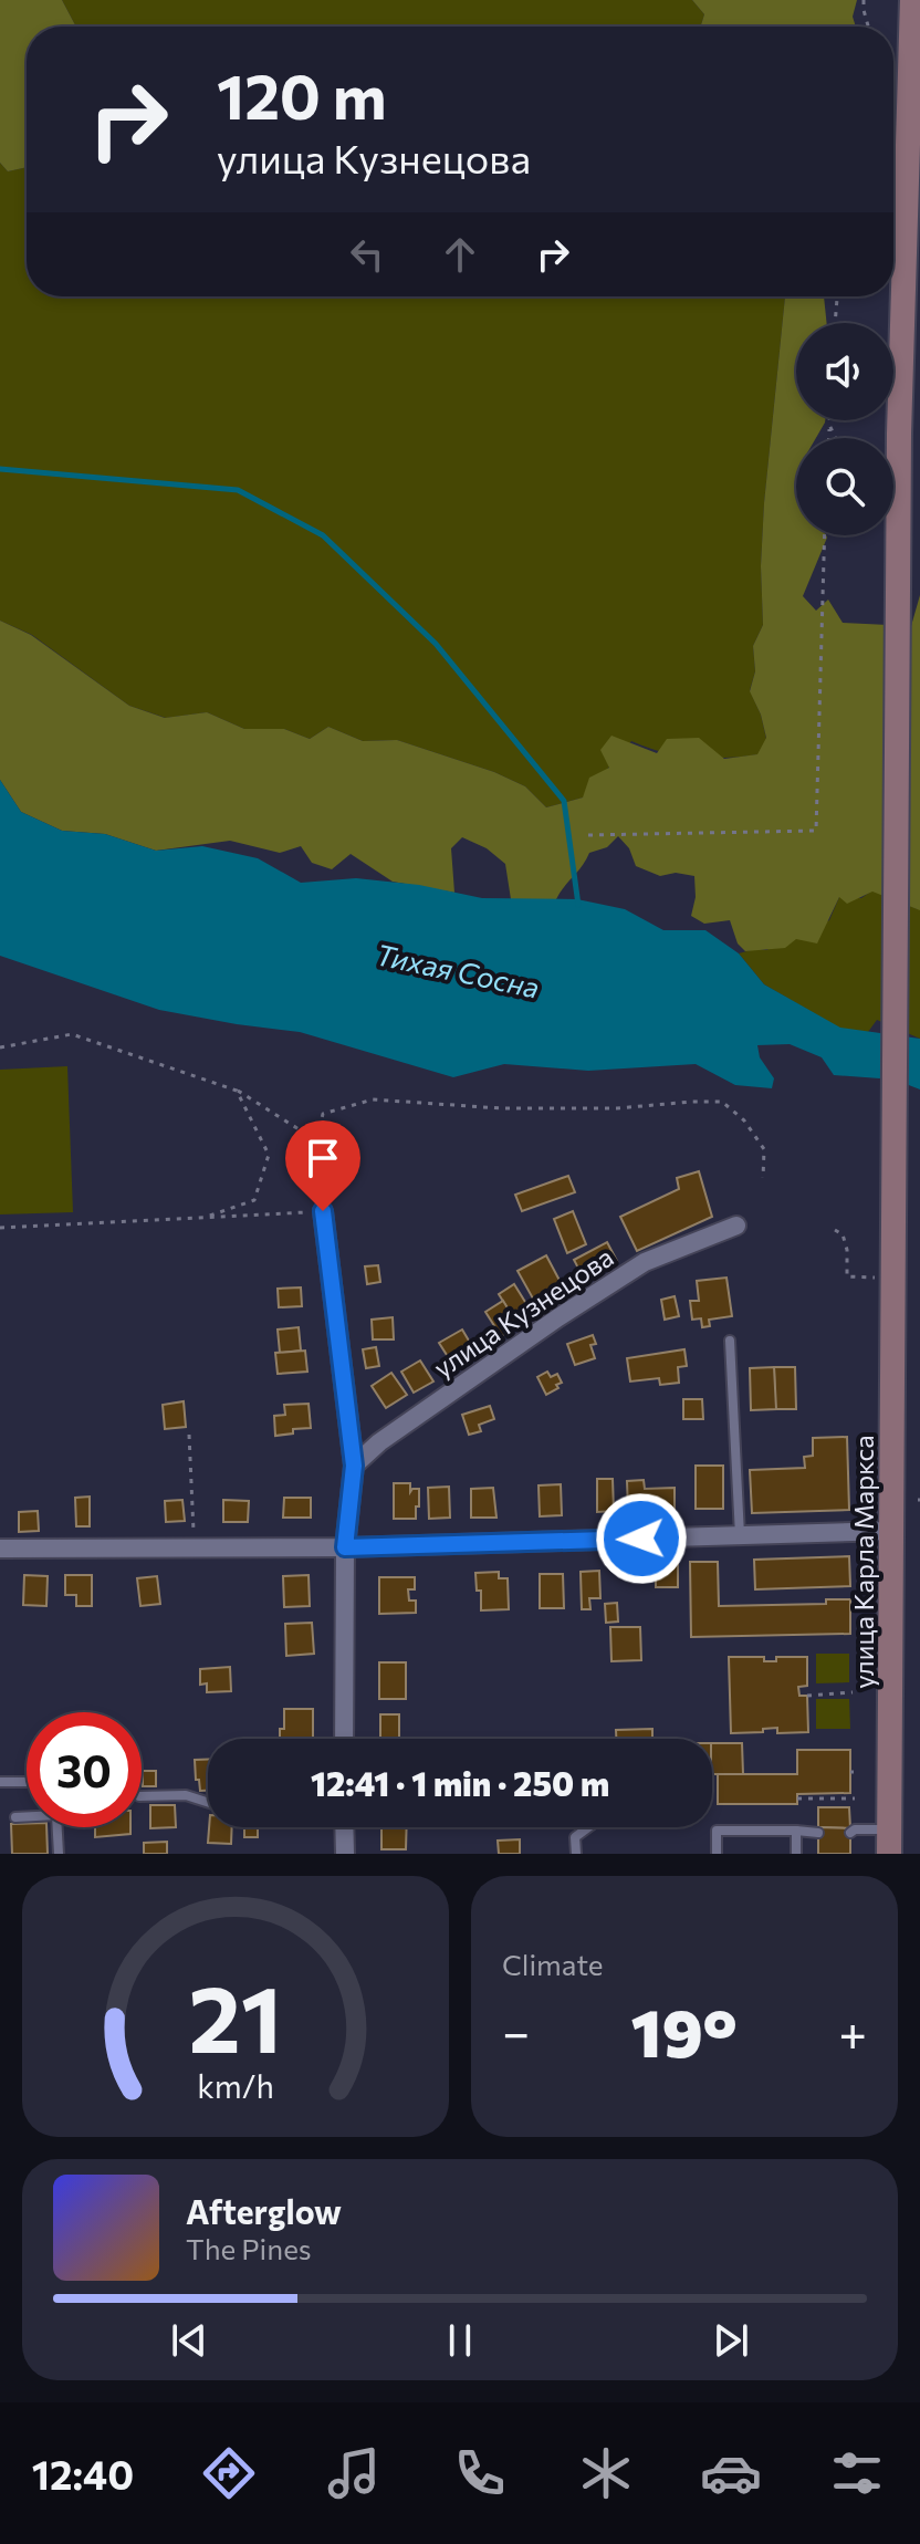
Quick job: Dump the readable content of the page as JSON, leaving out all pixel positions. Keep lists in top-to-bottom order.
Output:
{
  "streets": {
    "main road": ["улица Карла Маркса"],
    "street": ["улица Кузнецова"]
  },
  "water": ["Тихая Сосна"],
  "page": {
    "turn": ["120 m", "улица Кузнецова"],
    "limit": "30",
    "trip": "12:41 · 1 min · 250 m",
    "tile": "Climate",
    "heat": ["−", "19°", "+"],
    "song": ["Afterglow", "The Pines"],
    "tabs": "12:40",
    "gauge": ["21", "km/h"]
  }
}
